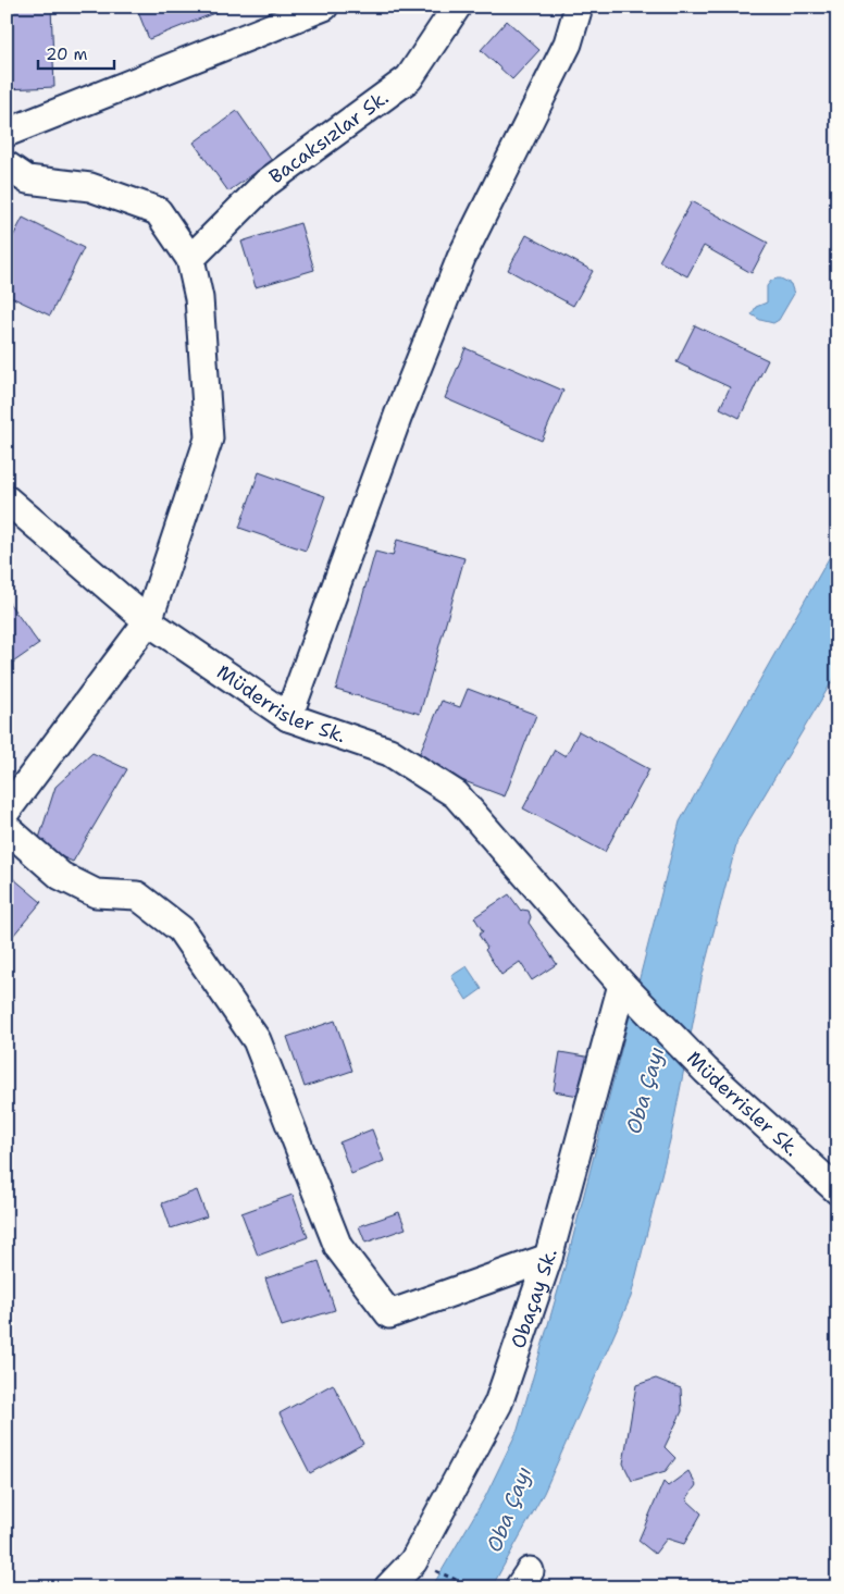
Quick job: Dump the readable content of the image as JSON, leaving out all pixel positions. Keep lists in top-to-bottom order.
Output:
{
  "streets": {
    "street": ["Bacaksızlar Sk.", "Müderrisler Sk.", "Obaçay Sk."]
  },
  "crossings": [
    ["Müderrisler Sk.", "Obaçay Sk."]
  ],
  "water": ["Oba Çayı"],
  "scale_bar": "20 m"
}
